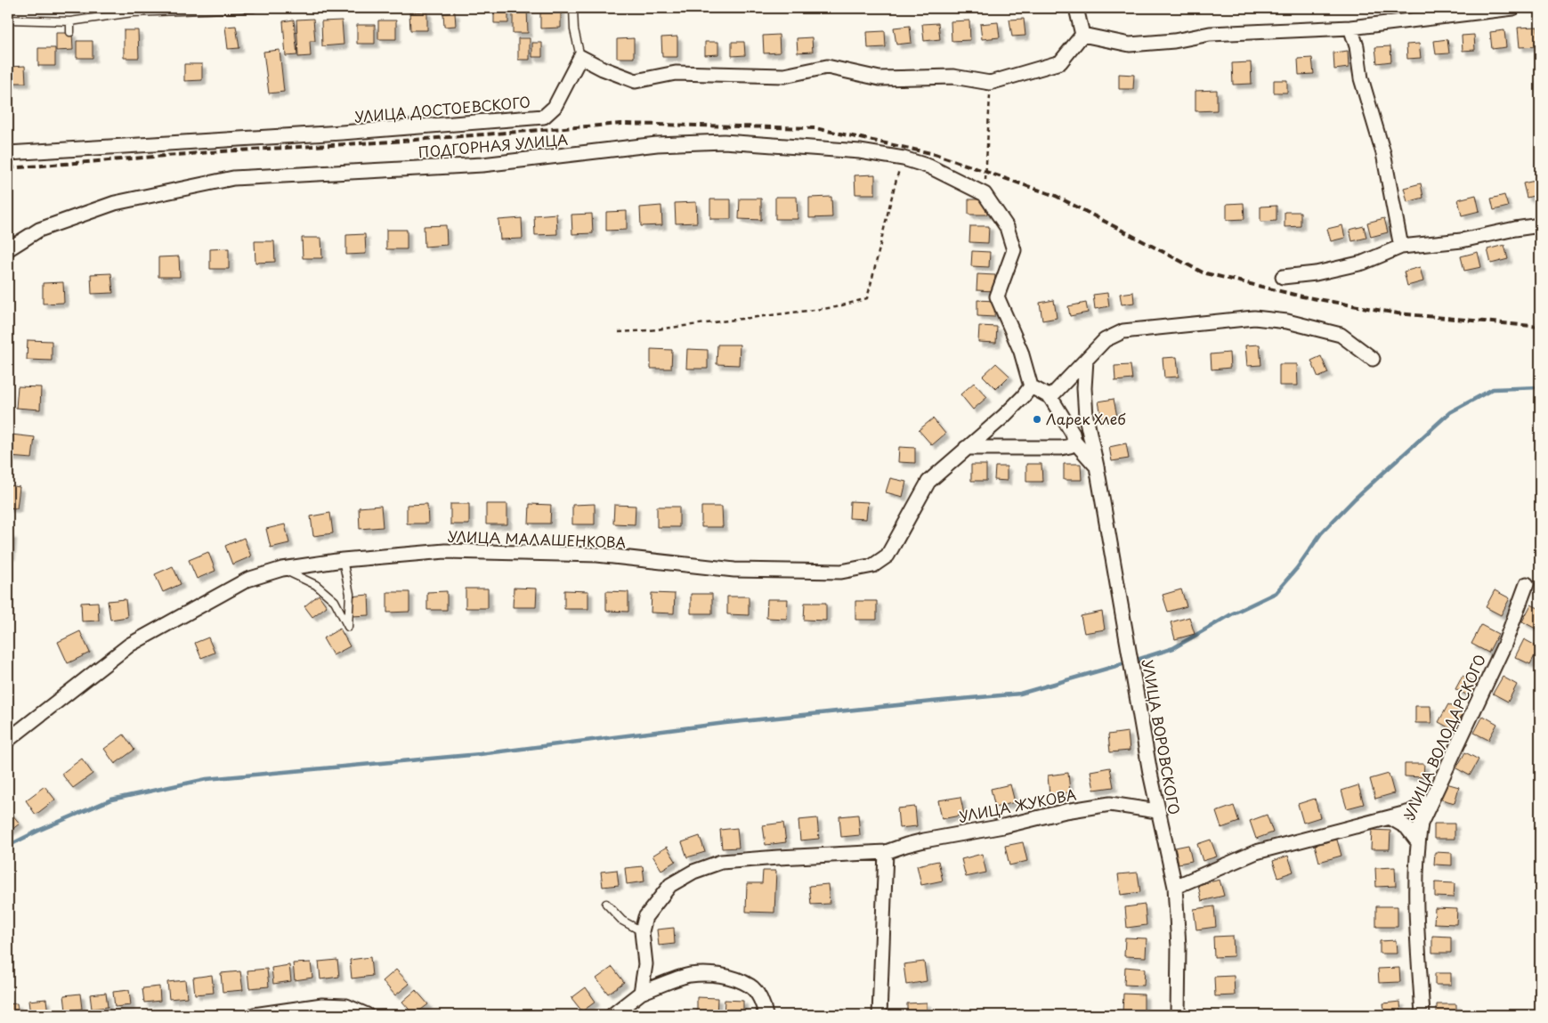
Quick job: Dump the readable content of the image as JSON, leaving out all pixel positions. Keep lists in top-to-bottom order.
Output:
{
  "streets": {
    "street": [
      "УЛИЦА ДОСТОЕВСКОГО",
      "ПОДГОРНАЯ УЛИЦА",
      "УЛИЦА МАЛАШЕНКОВА",
      "УЛИЦА ВОРОВСКОГО",
      "УЛИЦА ВОЛОДАРСКОГО",
      "УЛИЦА ЖУКОВА"
    ]
  },
  "crossings": [
    ["УЛИЦА ВОРОВСКОГО", "УЛИЦА ЖУКОВА"]
  ],
  "places": ["Ларек Хлеб"]
}
